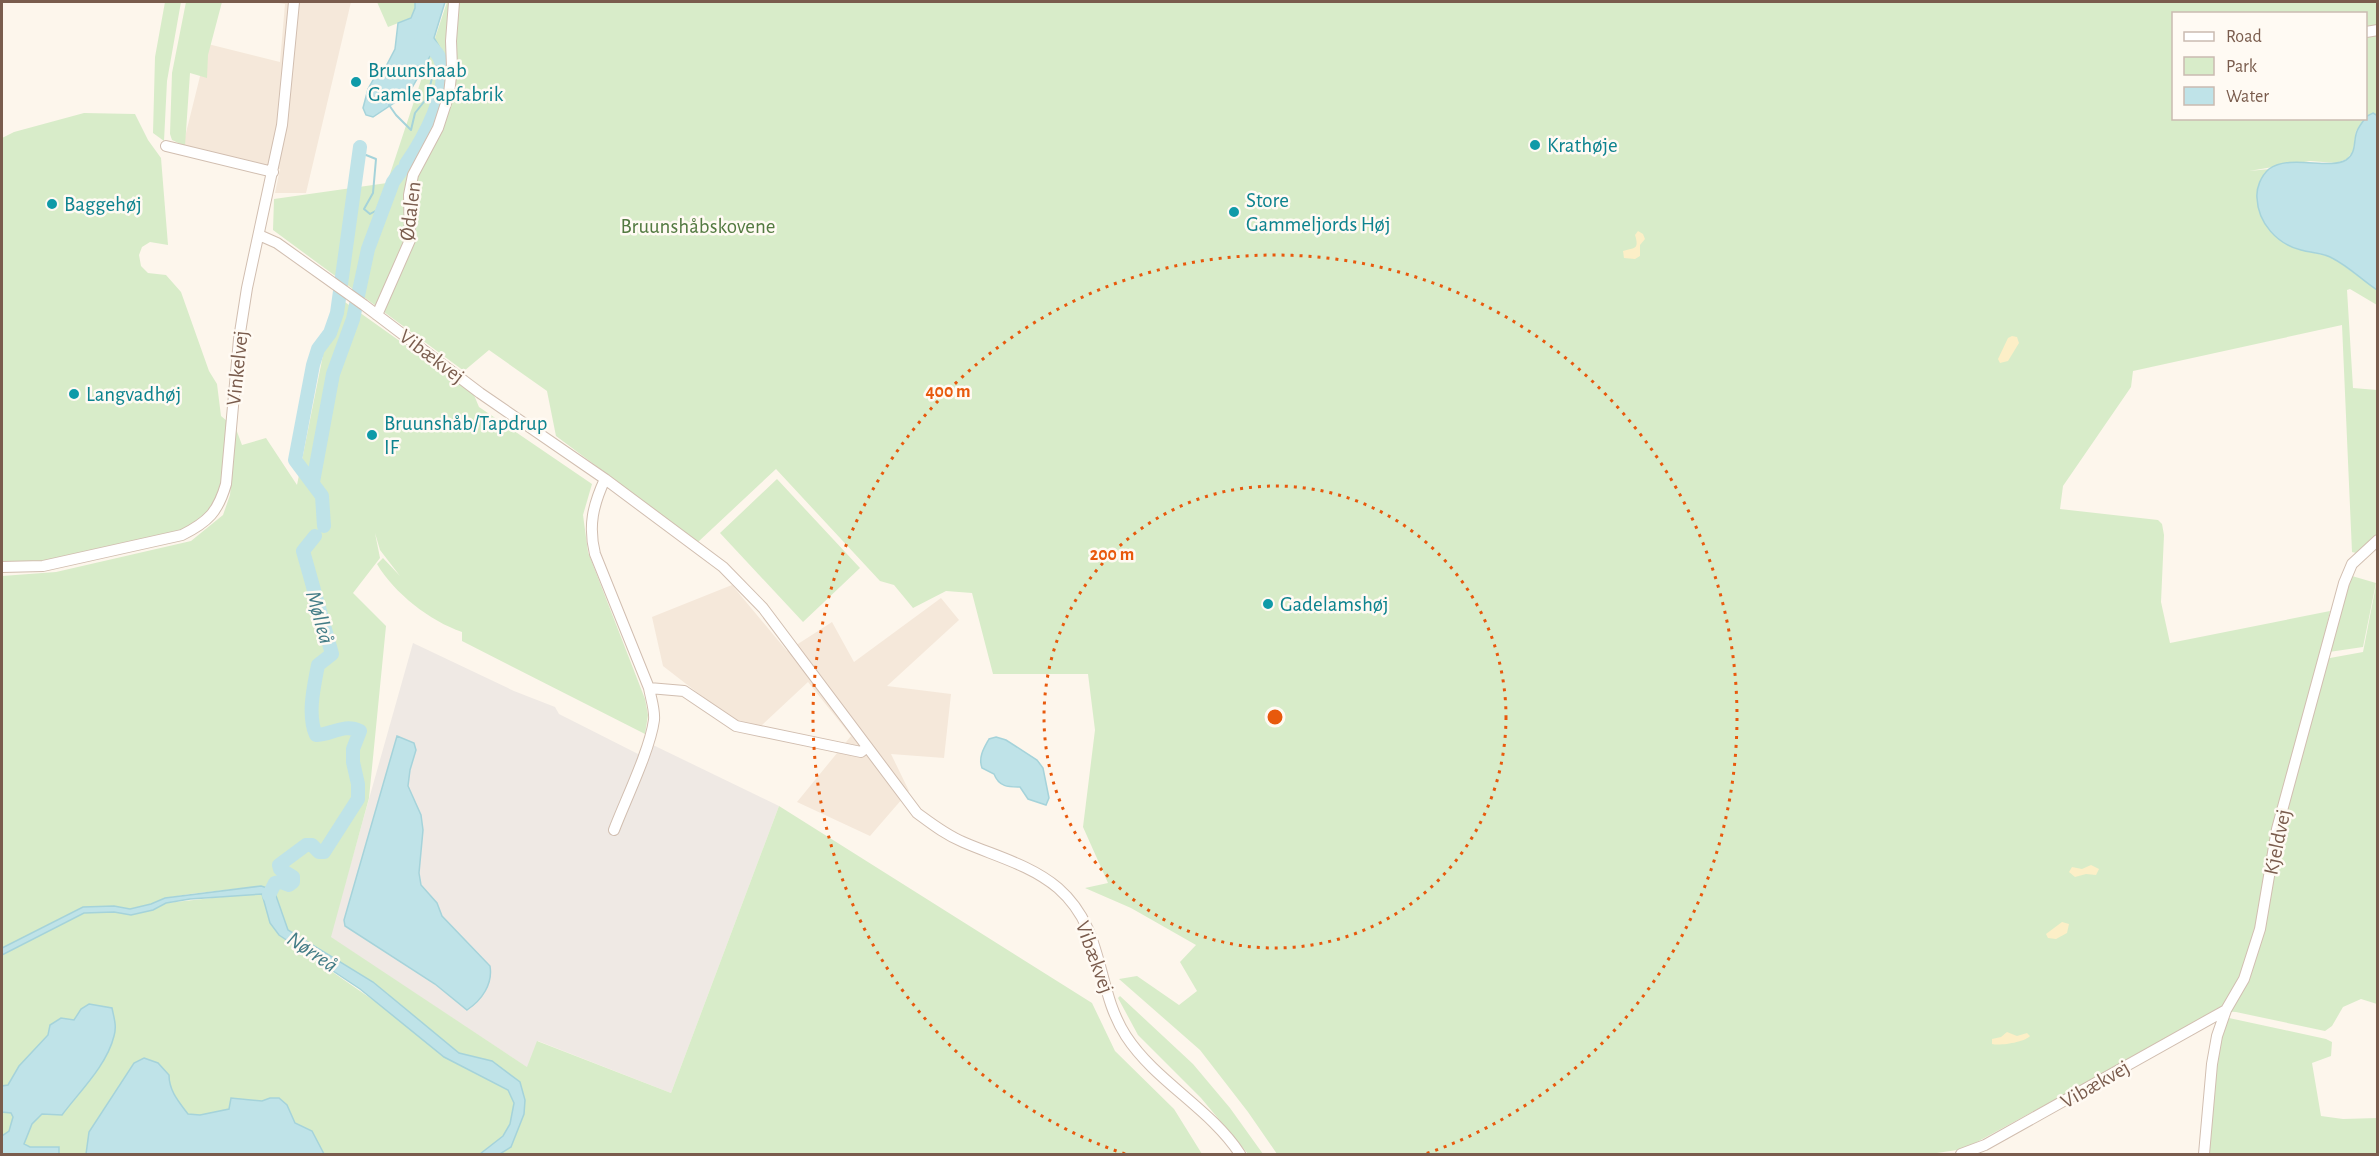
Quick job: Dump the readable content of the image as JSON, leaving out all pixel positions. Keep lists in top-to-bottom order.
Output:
{
  "streets": {
    "street": [
      "Ødalen",
      "Vibækvej",
      "Vinkelvej",
      "Kjeldvej"
    ]
  },
  "crossings": [
    ["Ødalen", "Vibækvej"],
    ["Vibækvej", "Vinkelvej"],
    ["Vibækvej", "Kjeldvej"]
  ],
  "water": ["Mølleå", "Nørreå"],
  "parks": ["Bruunshåbskovene"],
  "places": [
    "Bruunshaab Gamle Papfabrik",
    "Krathøje",
    "Baggehøj",
    "Store Gammeljords Høj",
    "Langvadhøj",
    "Bruunshåb/Tapdrup IF",
    "Gadelamshøj"
  ],
  "legend": ["Road", "Park", "Water"],
  "rings": ["400 m", "200 m"]
}
